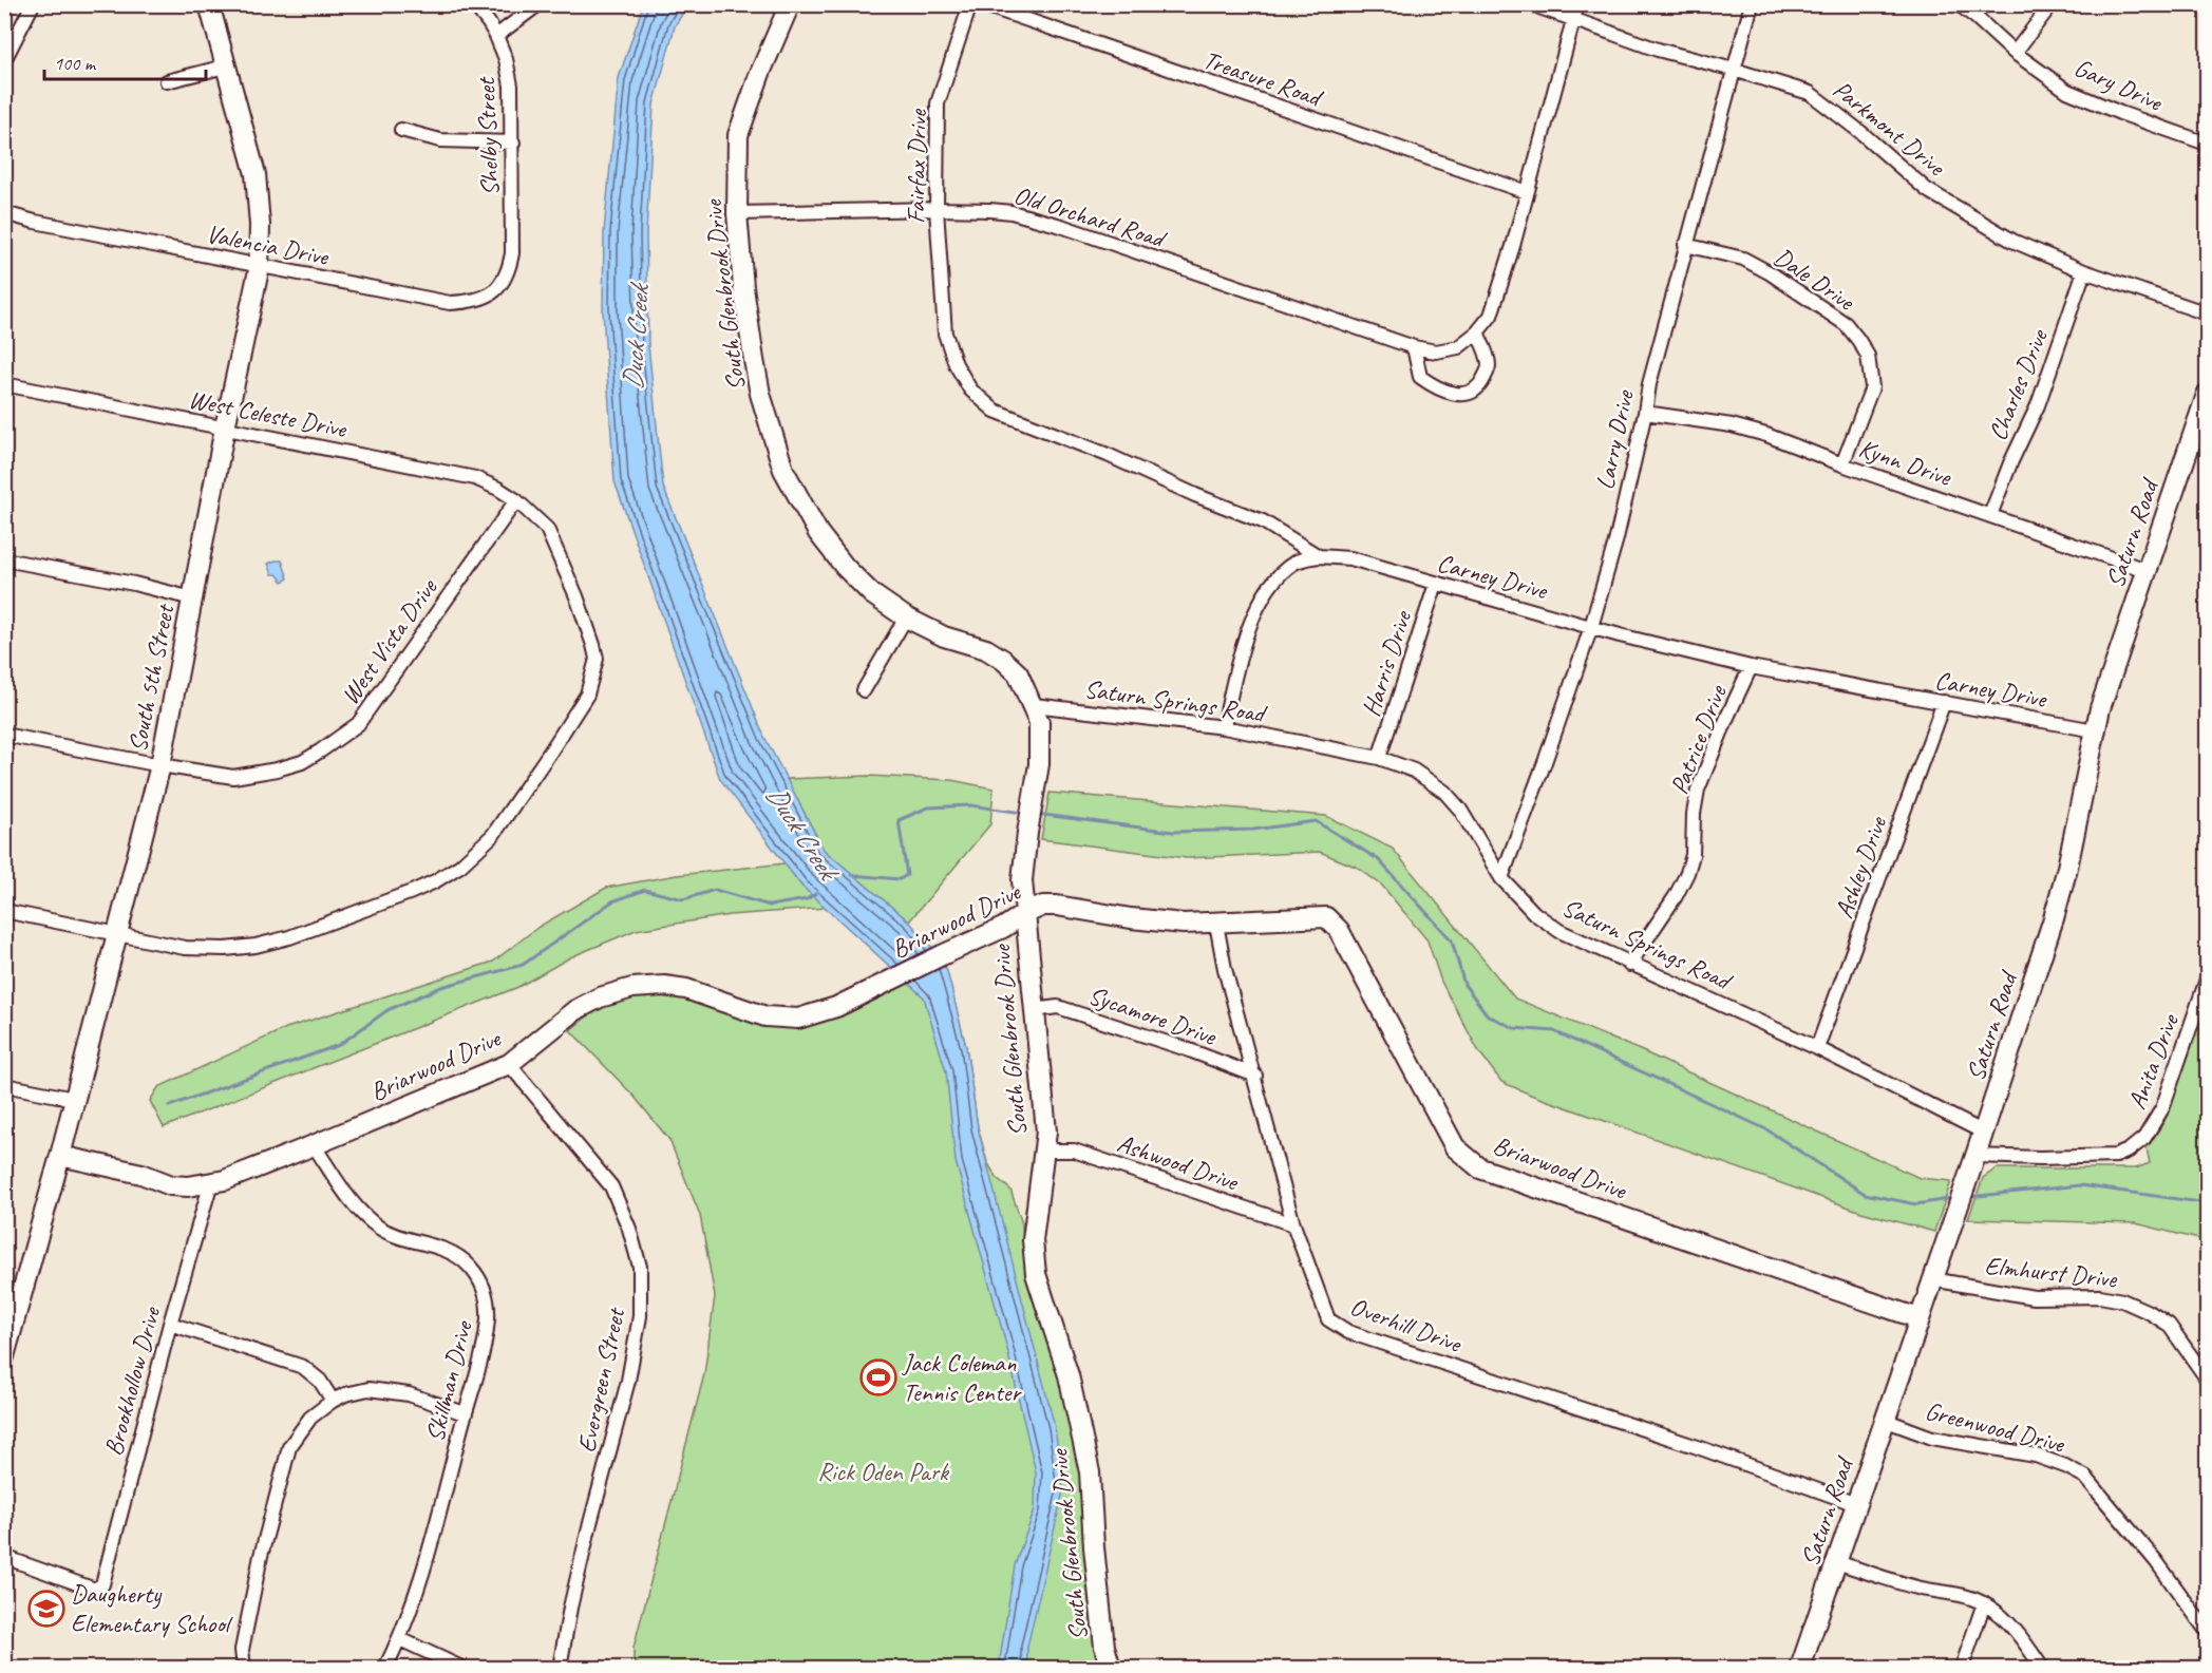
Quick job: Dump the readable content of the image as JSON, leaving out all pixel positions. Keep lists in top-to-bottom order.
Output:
{
  "streets": {
    "street": [
      "Treasure Road",
      "Gary Drive",
      "Parkmont Drive",
      "Shelby Street",
      "Fairfax Drive",
      "Old Orchard Road",
      "Valencia Drive",
      "Dale Drive",
      "South Glenbrook Drive",
      "Charles Drive",
      "West Celeste Drive",
      "Larry Drive",
      "Kynn Drive",
      "Saturn Road",
      "Carney Drive",
      "West Vista Drive",
      "Harris Drive",
      "South 5th Street",
      "Saturn Springs Road",
      "Patrice Drive",
      "Ashley Drive",
      "Briarwood Drive",
      "Sycamore Drive",
      "Anita Drive",
      "Ashwood Drive",
      "Elmhurst Drive",
      "Overhill Drive",
      "Evergreen Street",
      "Brookhollow Drive",
      "Skillman Drive",
      "Greenwood Drive"
    ]
  },
  "crossings": [
    ["Treasure Road", "Old Orchard Road"],
    ["Parkmont Drive", "Old Orchard Road"],
    ["Parkmont Drive", "Charles Drive"],
    ["Parkmont Drive", "Larry Drive"],
    ["Shelby Street", "Valencia Drive"],
    ["Fairfax Drive", "Old Orchard Road"],
    ["Fairfax Drive", "Carney Drive"],
    ["Old Orchard Road", "South Glenbrook Drive"],
    ["Valencia Drive", "South 5th Street"],
    ["Dale Drive", "Larry Drive"],
    ["Dale Drive", "Kynn Drive"],
    ["South Glenbrook Drive", "Saturn Springs Road"],
    ["South Glenbrook Drive", "Briarwood Drive"],
    ["South Glenbrook Drive", "Sycamore Drive"],
    ["South Glenbrook Drive", "Ashwood Drive"],
    ["Charles Drive", "Kynn Drive"],
    ["West Celeste Drive", "West Vista Drive"],
    ["West Celeste Drive", "South 5th Street"],
    ["Larry Drive", "Kynn Drive"],
    ["Larry Drive", "Carney Drive"],
    ["Larry Drive", "Saturn Springs Road"],
    ["Kynn Drive", "Saturn Road"],
    ["Saturn Road", "Carney Drive"],
    ["Saturn Road", "Saturn Springs Road"],
    ["Saturn Road", "Briarwood Drive"],
    ["Saturn Road", "Anita Drive"],
    ["Saturn Road", "Elmhurst Drive"],
    ["Saturn Road", "Overhill Drive"],
    ["Saturn Road", "Greenwood Drive"],
    ["Carney Drive", "Harris Drive"],
    ["Carney Drive", "Patrice Drive"],
    ["Carney Drive", "Ashley Drive"],
    ["West Vista Drive", "South 5th Street"],
    ["Harris Drive", "Saturn Springs Road"],
    ["South 5th Street", "Briarwood Drive"],
    ["Saturn Springs Road", "Patrice Drive"],
    ["Saturn Springs Road", "Ashley Drive"],
    ["Briarwood Drive", "Overhill Drive"],
    ["Briarwood Drive", "Evergreen Street"],
    ["Briarwood Drive", "Brookhollow Drive"],
    ["Briarwood Drive", "Skillman Drive"],
    ["Sycamore Drive", "Overhill Drive"],
    ["Ashwood Drive", "Overhill Drive"]
  ],
  "water": ["Duck Creek"],
  "parks": ["Rick Oden Park"],
  "places": {
    "sports": ["Jack Coleman Tennis Center"],
    "school or university": ["Daugherty Elementary School"]
  },
  "scale_bar": "100 m"
}
